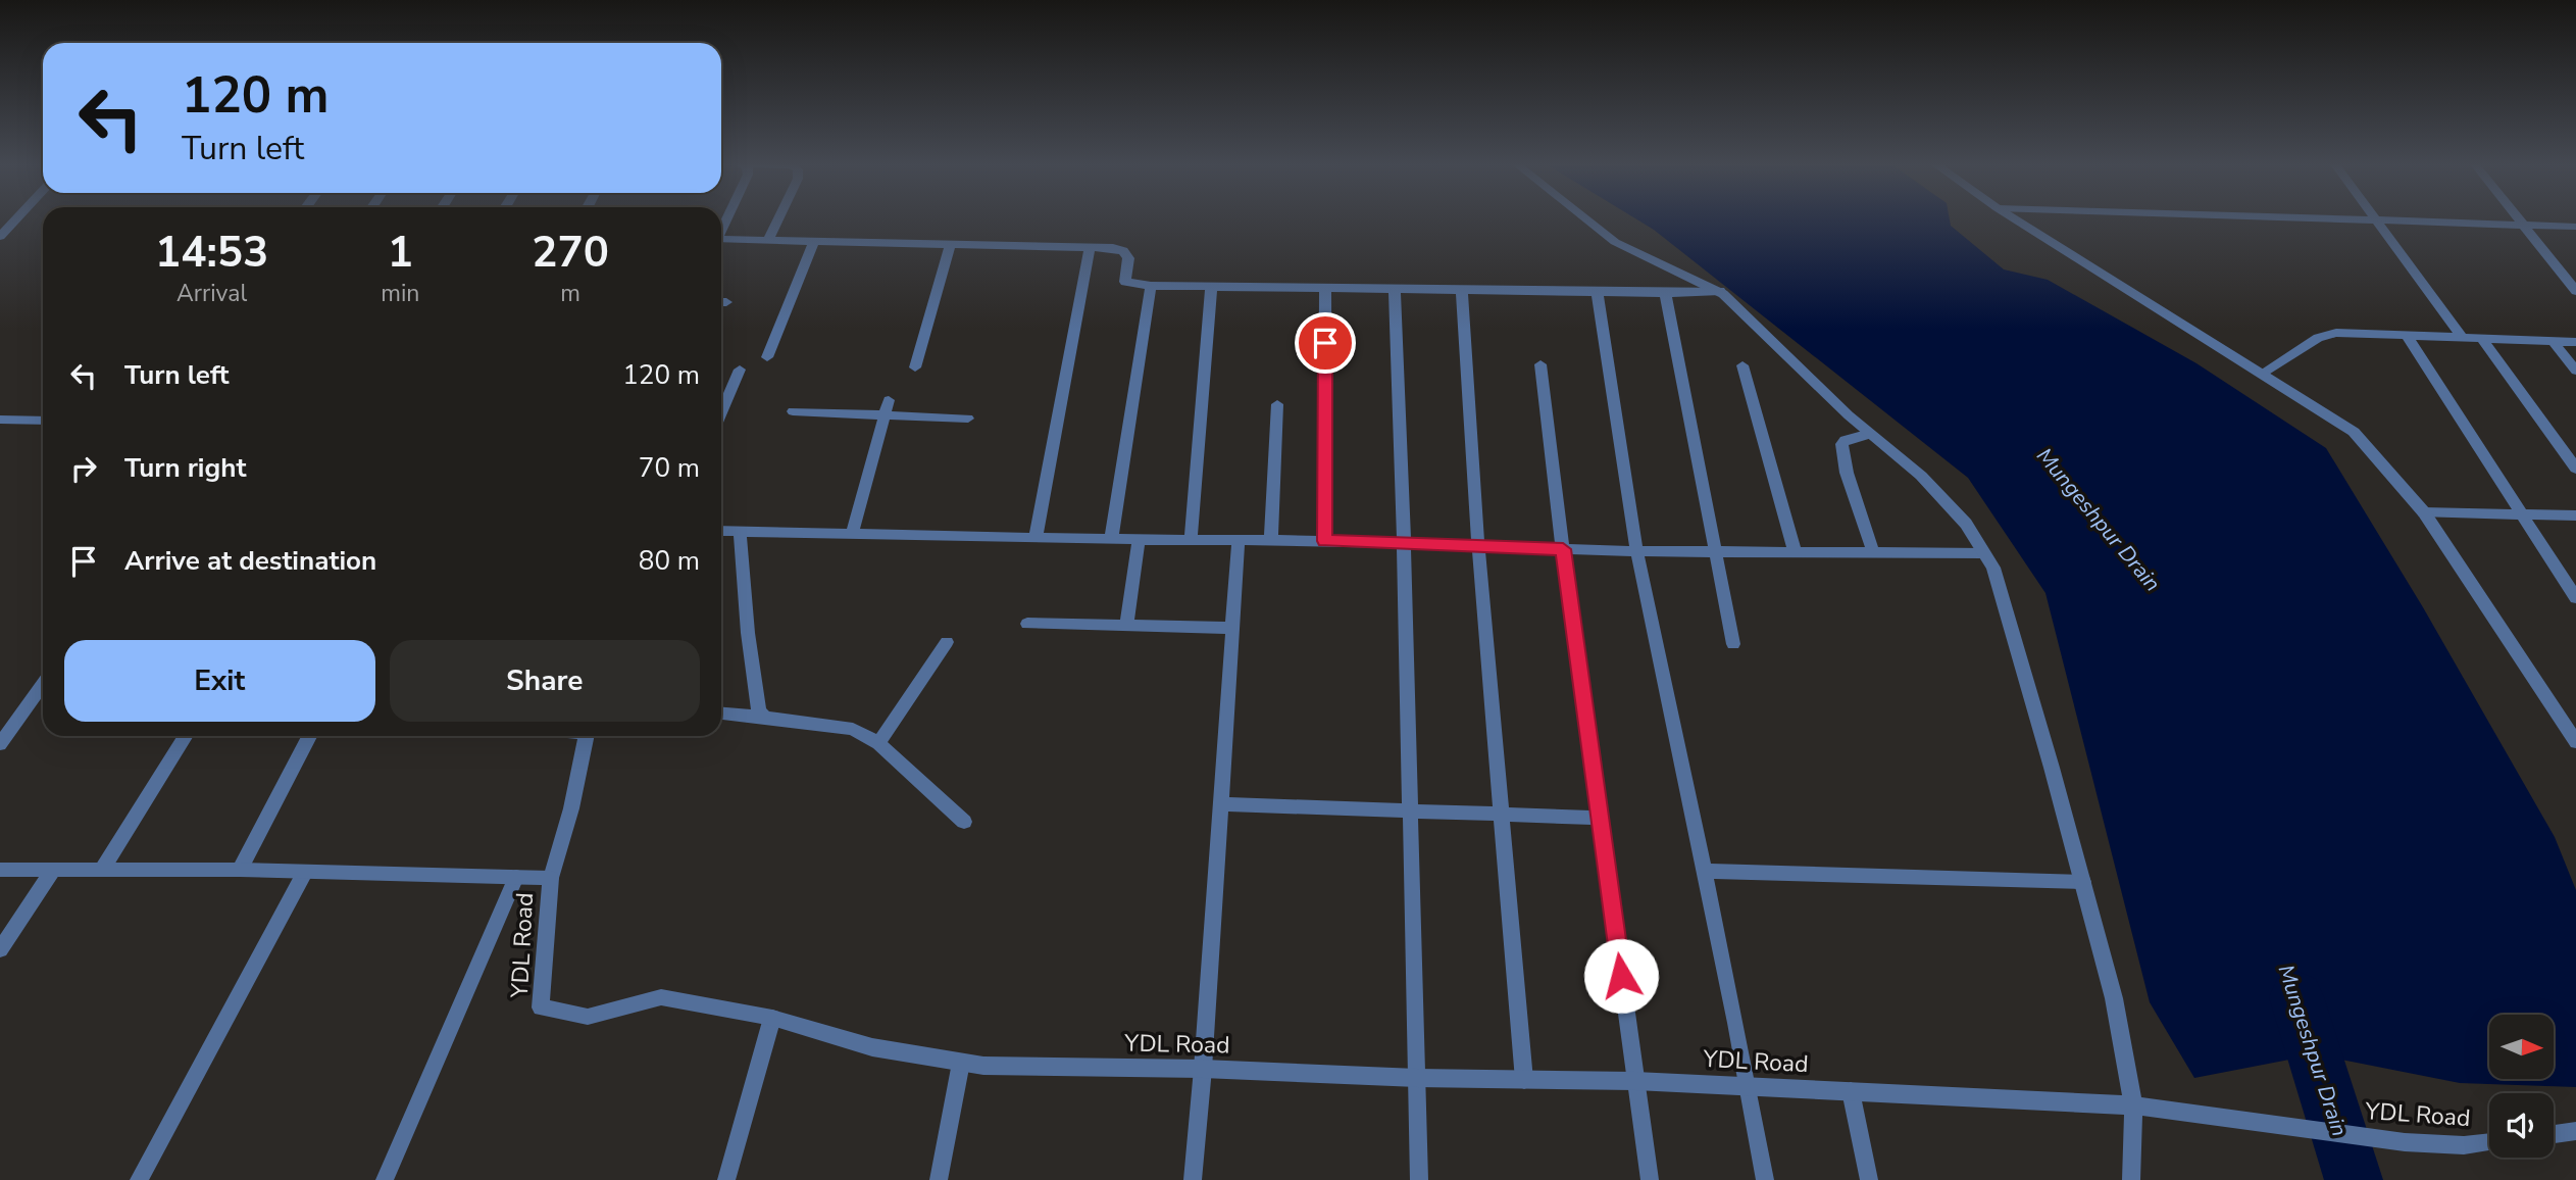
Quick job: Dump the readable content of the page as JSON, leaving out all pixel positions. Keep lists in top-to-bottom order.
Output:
{
  "streets": {
    "street": ["YDL Road"]
  },
  "water": ["Mungeshpur Drain"],
  "north": "right",
  "page": {
    "turn": ["120 m", "Turn left"],
    "eta": [
      "14:53",
      "Arrival",
      "1",
      "min",
      "270",
      "m"
    ],
    "list": [
      {
        "name": "Turn left",
        "value": "120 m"
      },
      {
        "name": "Turn right",
        "value": "70 m"
      },
      {
        "name": "Arrive at destination",
        "value": "80 m"
      }
    ],
    "buttons": ["Exit", "Share"]
  }
}
